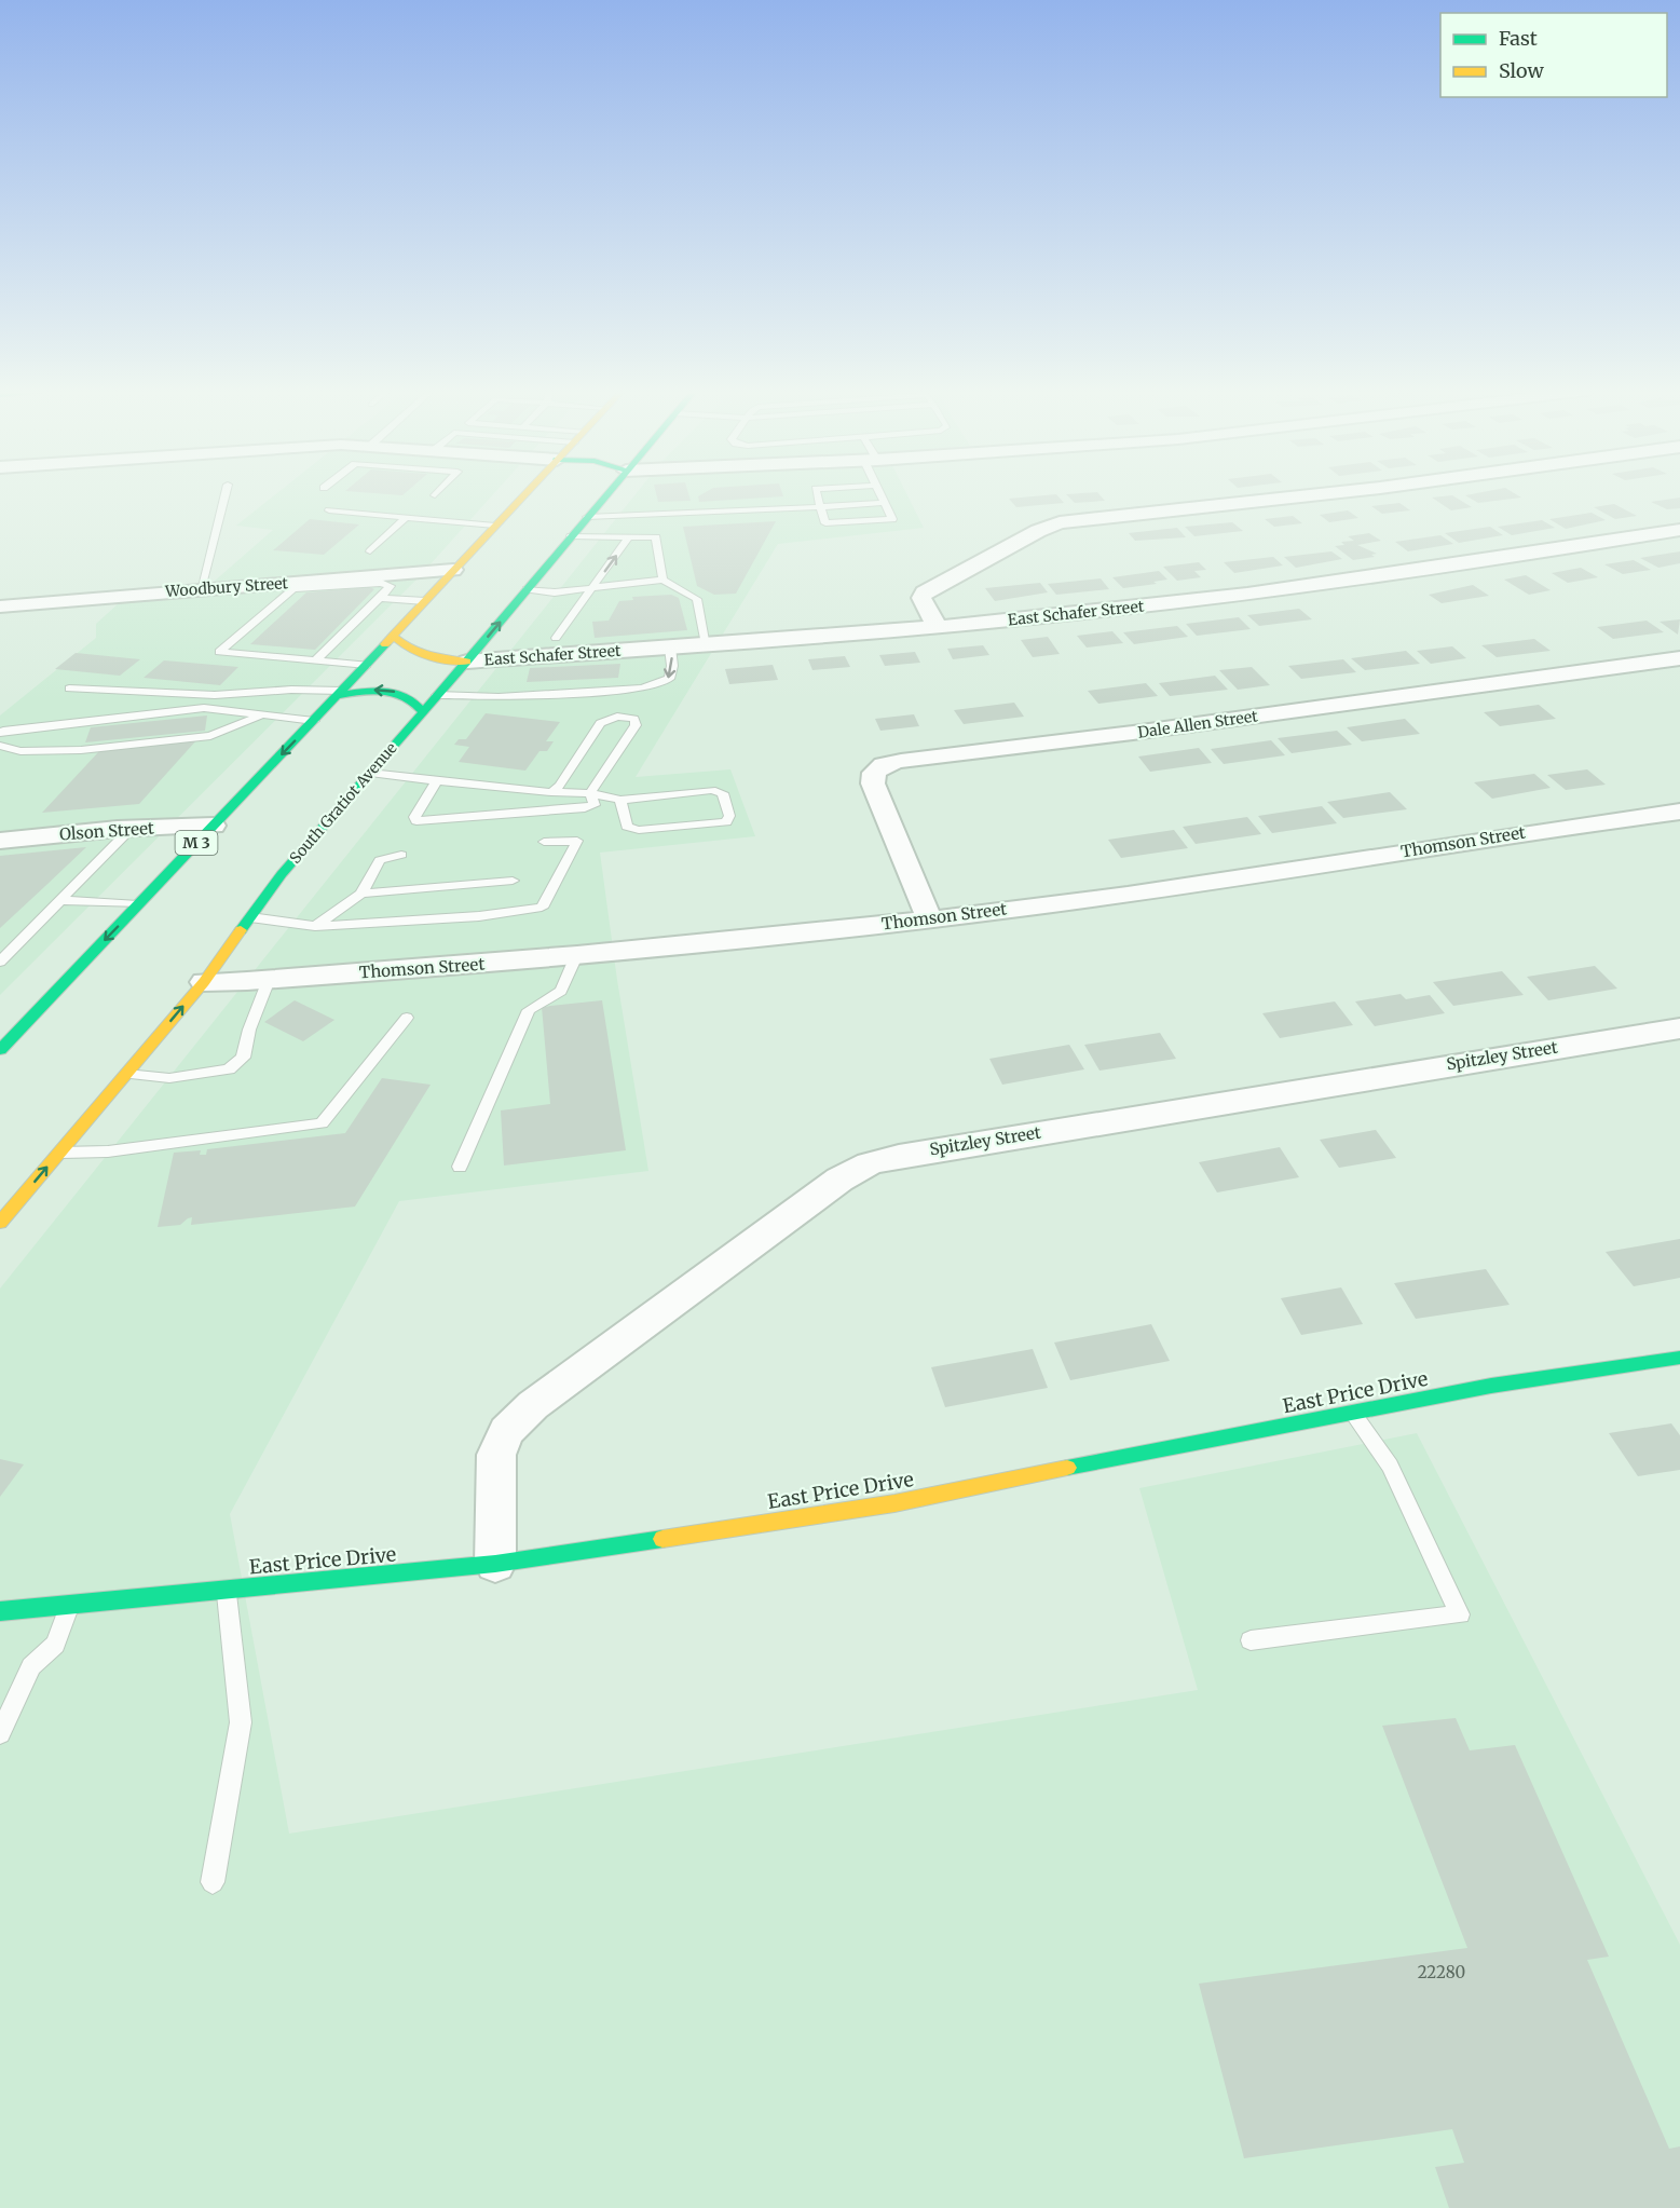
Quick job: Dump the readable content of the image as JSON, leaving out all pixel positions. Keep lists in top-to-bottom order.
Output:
{
  "streets": {
    "main road": ["South Gratiot Avenue", "M 3", "East Price Drive"],
    "street": [
      "Woodbury Street",
      "East Schafer Street",
      "Dale Allen Street",
      "Olson Street",
      "Thomson Street",
      "Spitzley Street"
    ]
  },
  "crossings": [
    ["Woodbury Street", "M 3"],
    ["East Schafer Street", "South Gratiot Avenue"],
    ["Dale Allen Street", "Thomson Street"],
    ["South Gratiot Avenue", "Thomson Street"],
    ["Olson Street", "M 3"],
    ["Spitzley Street", "East Price Drive"]
  ],
  "house_numbers": ["22280"],
  "legend": ["Fast", "Slow"]
}
